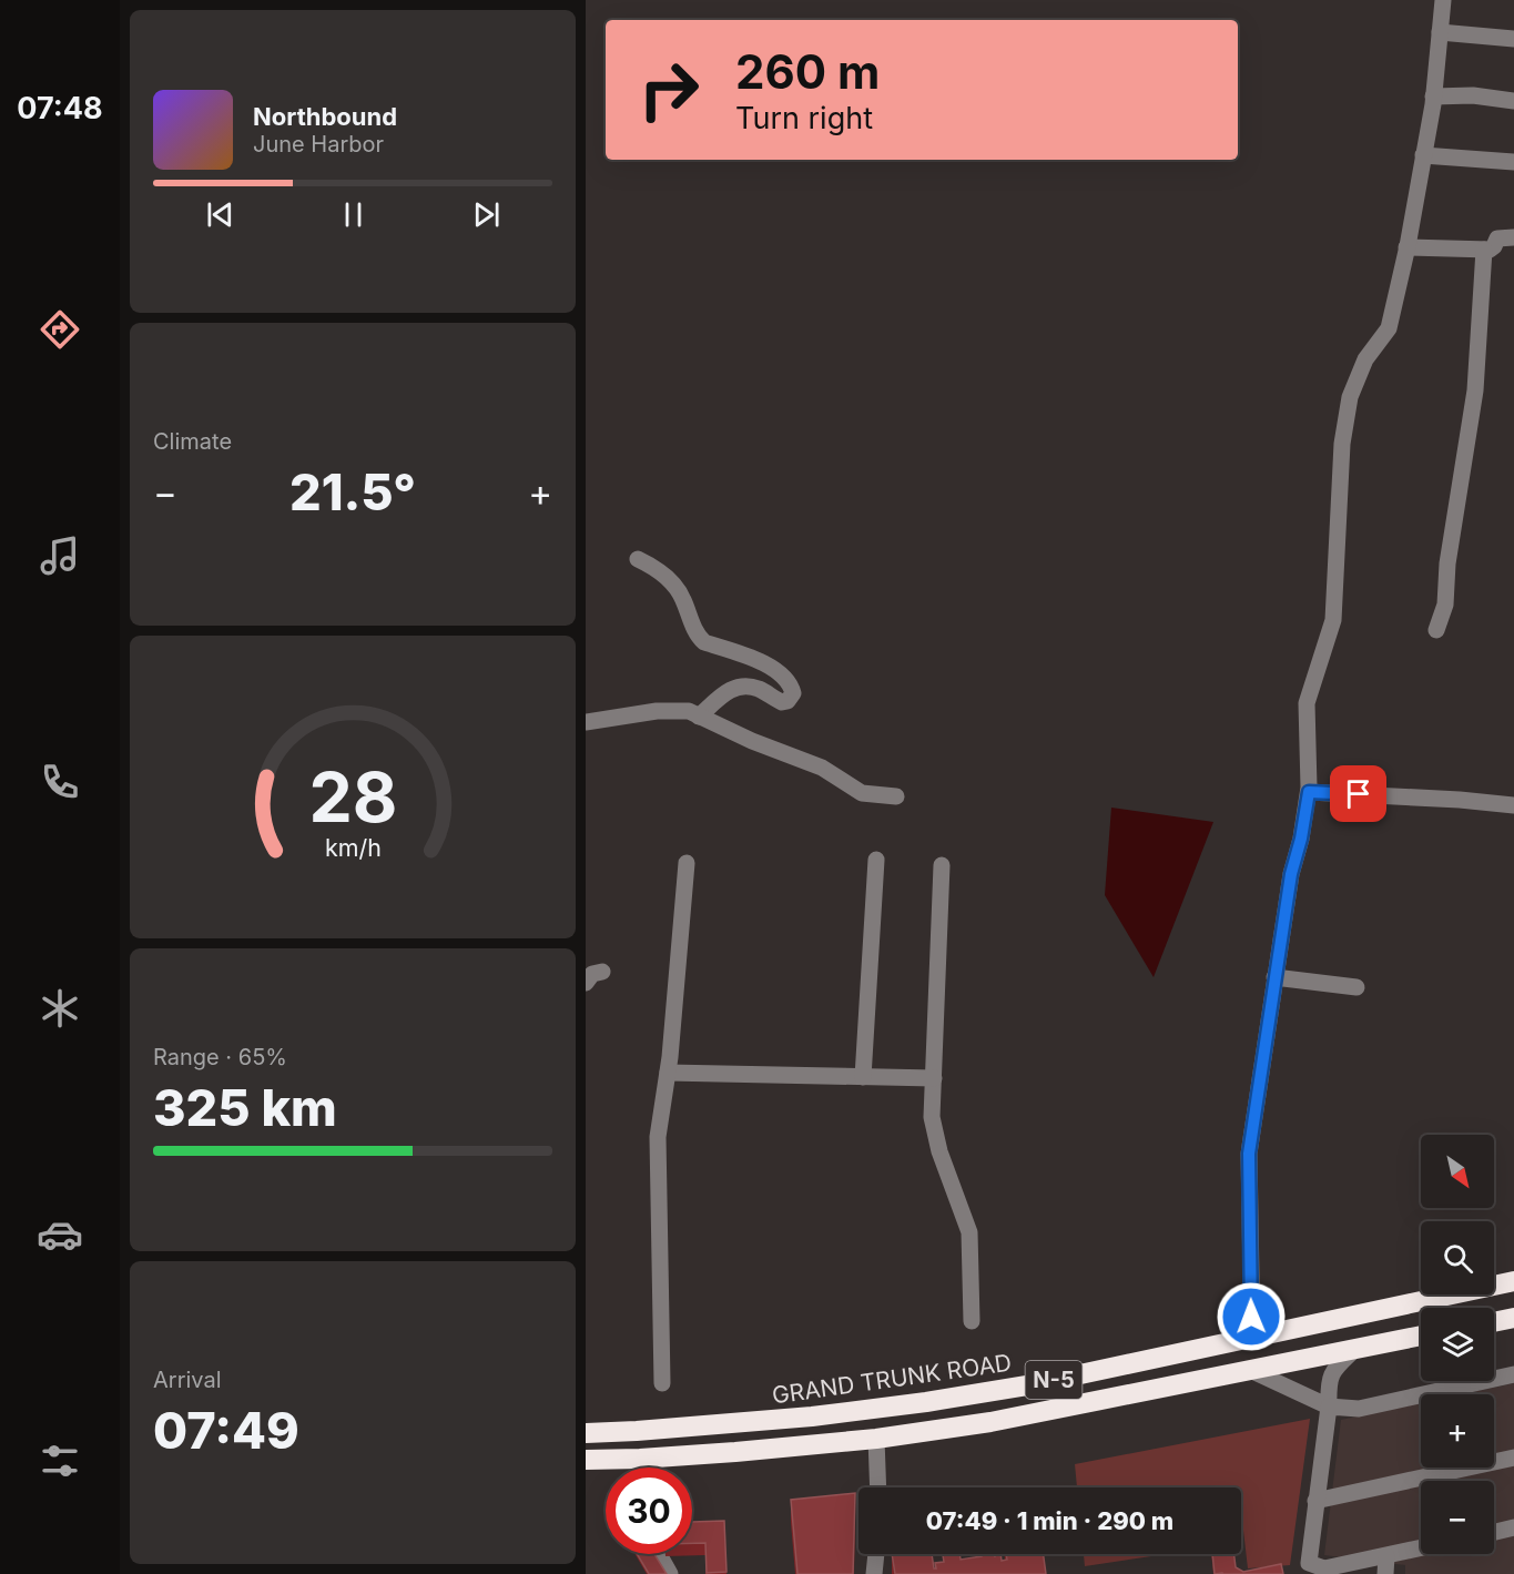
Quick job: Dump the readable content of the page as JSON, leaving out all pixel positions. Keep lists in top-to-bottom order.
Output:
{
  "streets": {
    "highway": ["GRAND TRUNK ROAD", "N-5"]
  },
  "north": "bottom right",
  "page": {
    "tabs": "07:48",
    "turn": ["260 m", "Turn right"],
    "song": ["Northbound", "June Harbor"],
    "tile": [
      "Climate",
      ["Range · 65%", "325 km"],
      ["Arrival", "07:49"]
    ],
    "heat": ["−", "21.5°", "+"],
    "map_buttons": ["+", "−"],
    "limit": "30",
    "trip": "07:49 · 1 min · 290 m",
    "gauge": ["28", "km/h"]
  }
}
